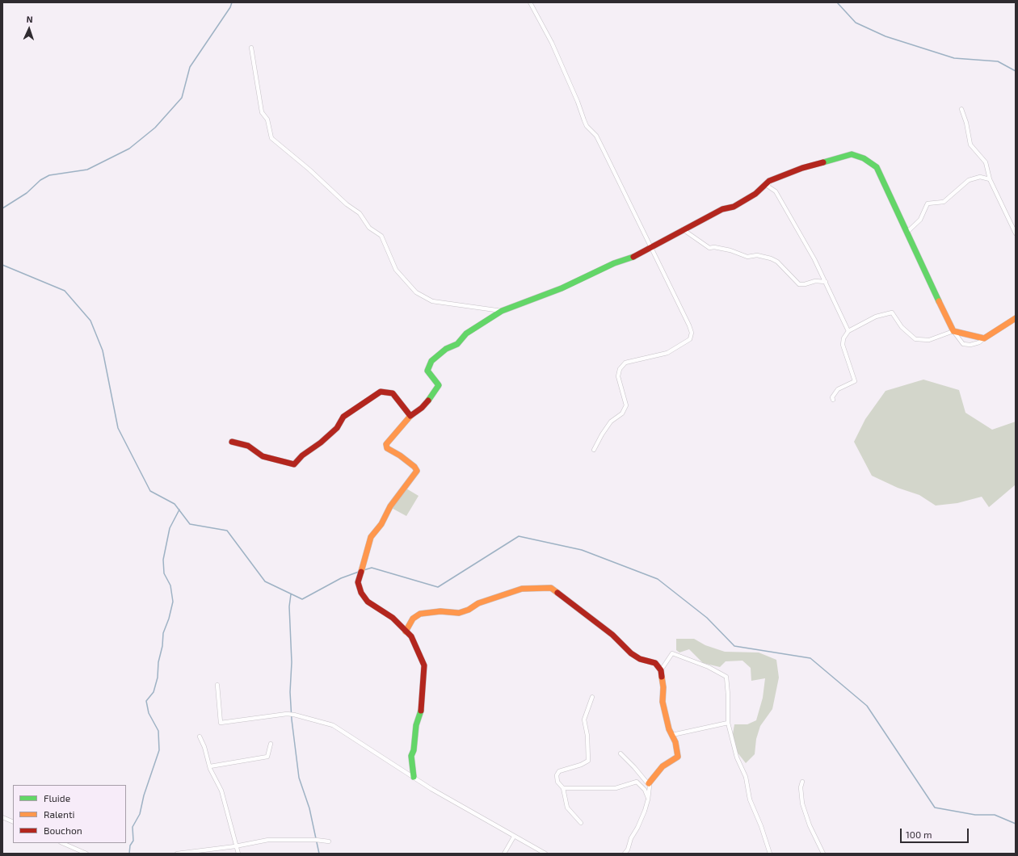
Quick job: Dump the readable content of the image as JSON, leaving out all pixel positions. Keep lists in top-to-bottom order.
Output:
{
  "legend": ["Fluide", "Ralenti", "Bouchon"],
  "scale_bar": "100 m",
  "north": "top"
}
